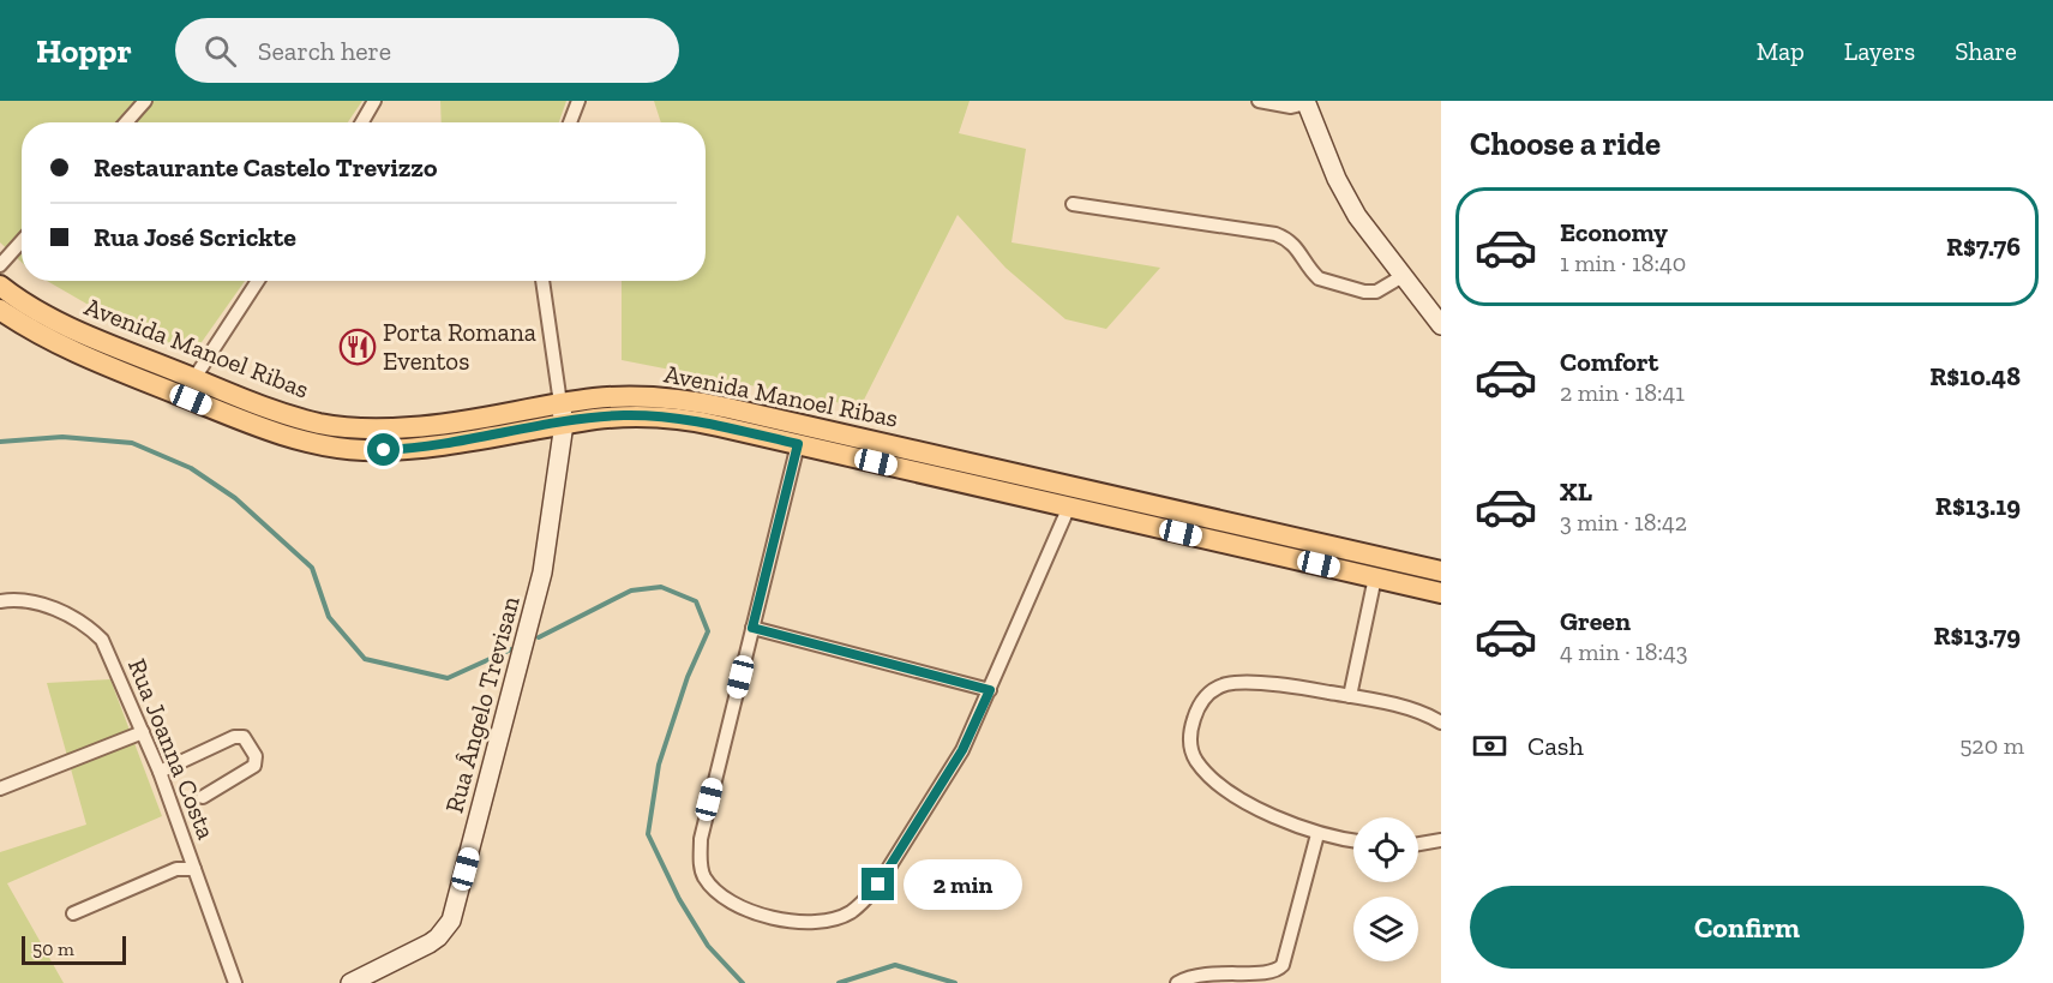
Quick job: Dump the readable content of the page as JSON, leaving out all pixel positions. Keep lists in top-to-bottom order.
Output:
{
  "streets": {
    "main road": ["Avenida Manoel Ribas"],
    "street": ["Rua Ângelo Trevisan", "Rua Joanna Costa"]
  },
  "crossings": [
    ["Avenida Manoel Ribas", "Rua Ângelo Trevisan"]
  ],
  "places": {
    "restaurant": ["Porta Romana Eventos"]
  },
  "scale_bar": "50 m",
  "page": {
    "header": "Hoppr",
    "search": "Search here",
    "nav": ["Map", "Layers", "Share"],
    "heading": "Choose a ride",
    "banner": ["Restaurante Castelo Trevizzo", "Rua José Scrickte"],
    "list": [
      {
        "name": "Economy",
        "note": "1 min · 18:40",
        "value": "R$7.76"
      },
      {
        "name": "Comfort",
        "note": "2 min · 18:41",
        "value": "R$10.48"
      },
      {
        "name": "XL",
        "note": "3 min · 18:42",
        "value": "R$13.19"
      },
      {
        "name": "Green",
        "note": "4 min · 18:43",
        "value": "R$13.79"
      }
    ],
    "pay": ["Cash", "520 m"],
    "bubble": "2 min",
    "buttons": "Confirm",
    "scale": "50 m"
  }
}
